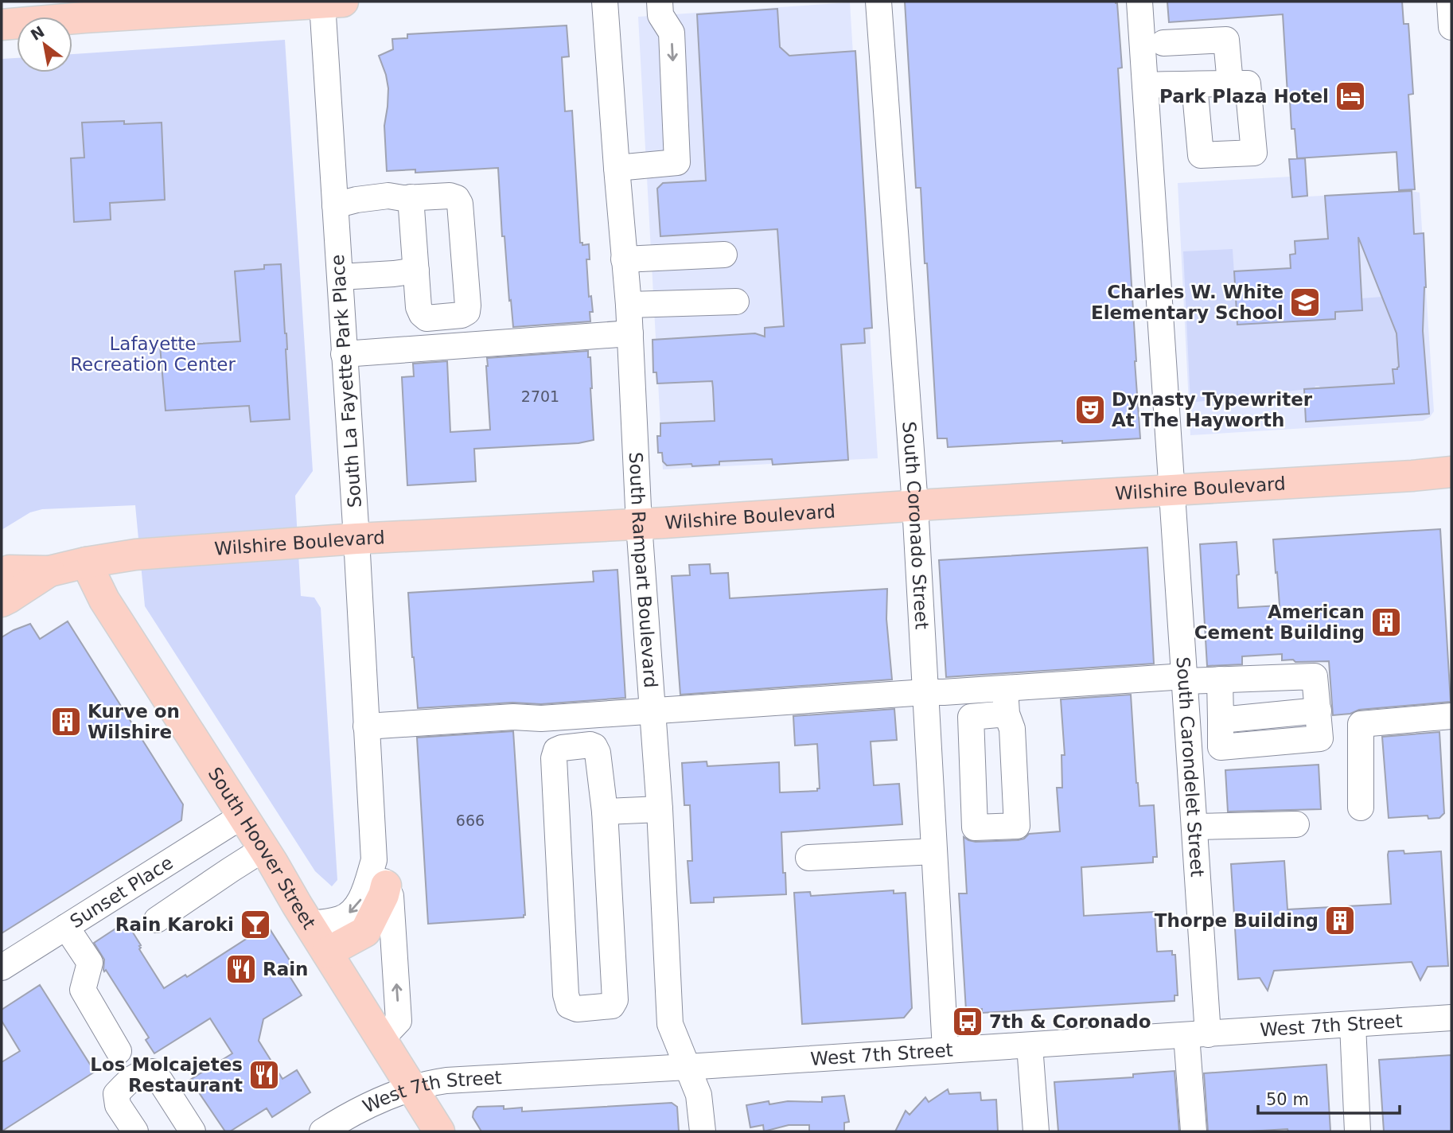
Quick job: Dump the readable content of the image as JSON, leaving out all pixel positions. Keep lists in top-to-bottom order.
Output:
{
  "streets": {
    "main road": ["Wilshire Boulevard", "South Hoover Street"],
    "street": [
      "South La Fayette Park Place",
      "South Coronado Street",
      "South Rampart Boulevard",
      "South Carondelet Street",
      "Sunset Place",
      "West 7th Street"
    ]
  },
  "crossings": [
    ["South La Fayette Park Place", "Wilshire Boulevard"],
    ["South La Fayette Park Place", "South Hoover Street"],
    ["Wilshire Boulevard", "South Coronado Street"],
    ["Wilshire Boulevard", "South Rampart Boulevard"],
    ["Wilshire Boulevard", "South Carondelet Street"],
    ["Wilshire Boulevard", "South Hoover Street"],
    ["South Coronado Street", "West 7th Street"],
    ["South Rampart Boulevard", "West 7th Street"],
    ["South Carondelet Street", "West 7th Street"],
    ["South Hoover Street", "Sunset Place"],
    ["South Hoover Street", "West 7th Street"]
  ],
  "parks": ["Lafayette Recreation Center"],
  "places": {
    "hotel": ["Park Plaza Hotel"],
    "school or university": ["Charles W. White Elementary School"],
    "theatre": ["Dynasty Typewriter At The Hayworth"],
    "building": ["American Cement Building", "Kurve on Wilshire", "Thorpe Building"],
    "bar": ["Rain Karoki"],
    "restaurant": ["Rain", "Los Molcajetes Restaurant"],
    "bus stop": ["7th & Coronado"]
  },
  "house_numbers": ["2701", "666"],
  "scale_bar": "50 m",
  "north": "top left"
}
